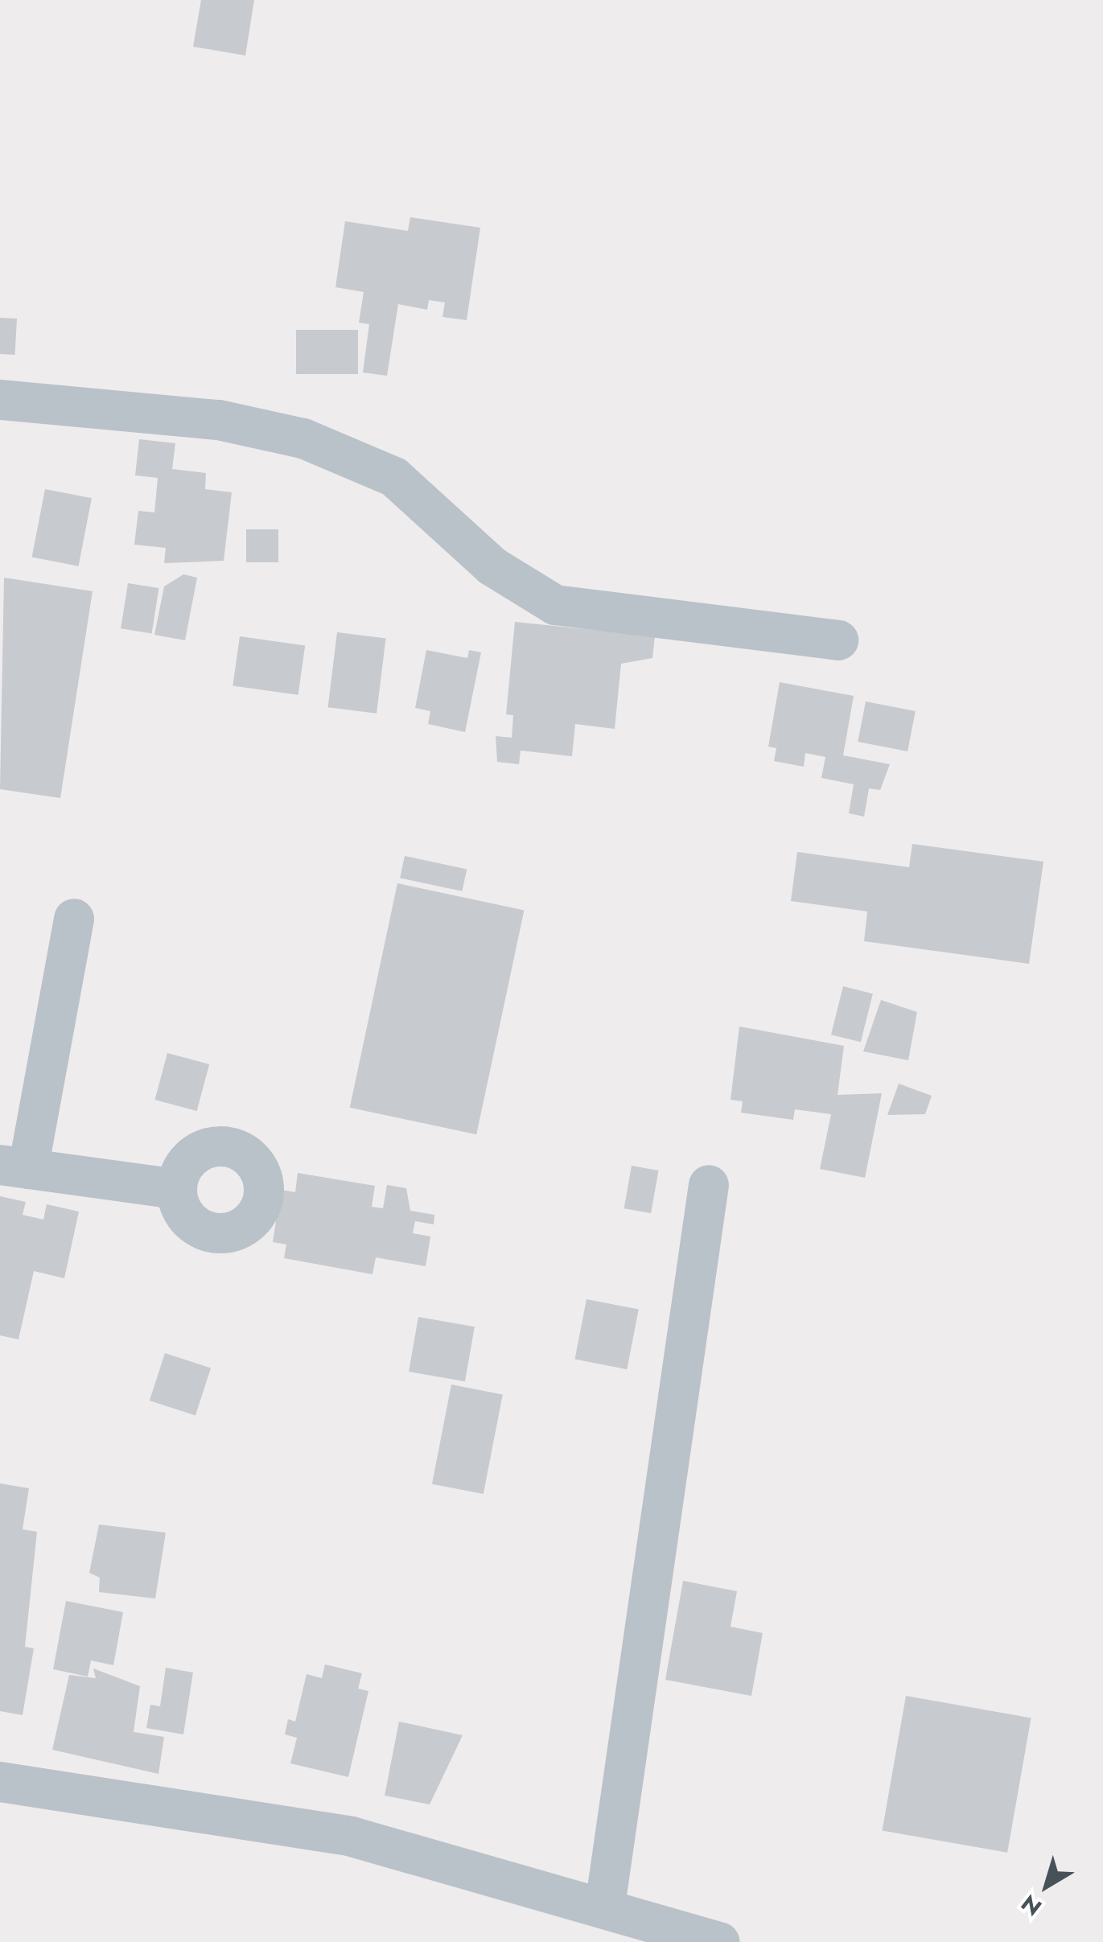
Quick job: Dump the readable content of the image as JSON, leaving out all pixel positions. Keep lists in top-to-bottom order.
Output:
{
  "north": "bottom left"
}
